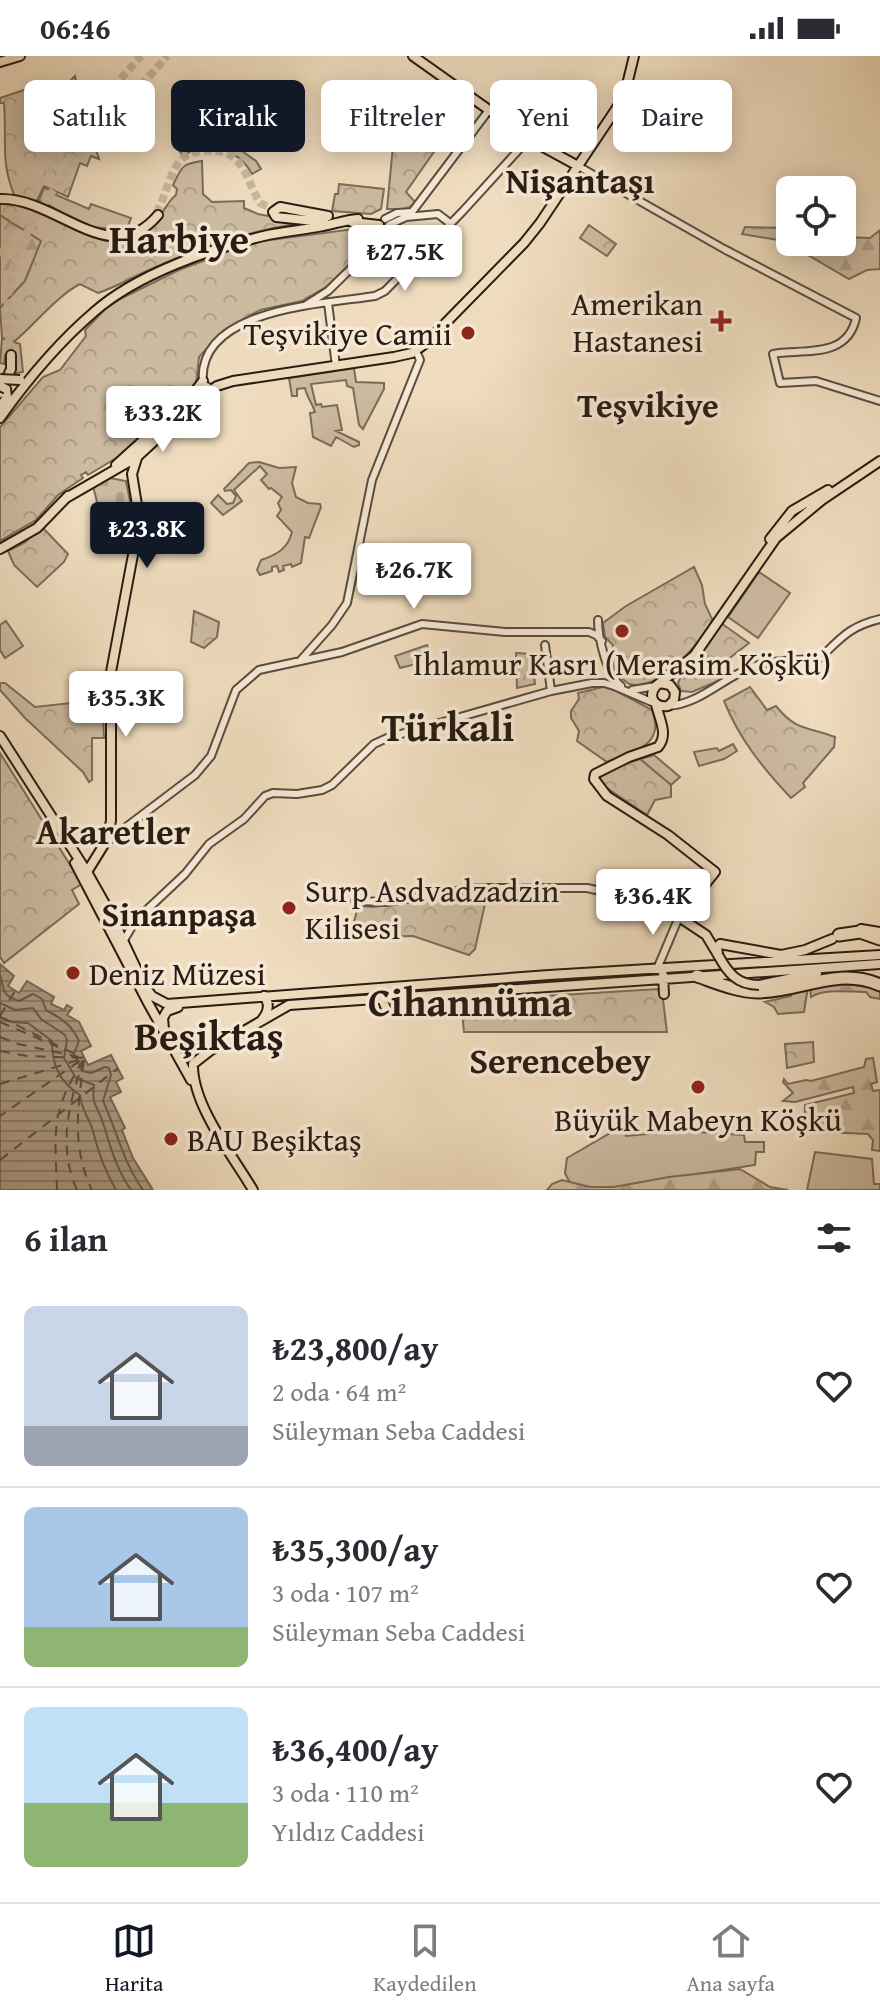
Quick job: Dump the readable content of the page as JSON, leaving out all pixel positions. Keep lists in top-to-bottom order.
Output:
{
  "districts": [
    "Nişantaşı",
    "Harbiye",
    "Teşvikiye",
    "Türkali",
    "Akaretler",
    "Sinanpaşa",
    "Cihannüma",
    "Beşiktaş",
    "Serencebey"
  ],
  "places": {
    "health": ["Amerikan Hastanesi"],
    "other": [
      "Teşvikiye Camii",
      "Ihlamur Kasrı (Merasim Köşkü)",
      "Surp Asdvadzadzin Kilisesi",
      "Deniz Müzesi",
      "Büyük Mabeyn Köşkü",
      "BAU Beşiktaş"
    ]
  },
  "page": {
    "status": "06:46",
    "chip": [
      "Satılık",
      "Kiralık",
      "Filtreler",
      "Yeni",
      "Daire"
    ],
    "price": [
      "₺27.5K",
      "₺33.2K",
      "₺23.8K",
      "₺26.7K",
      "₺35.3K",
      "₺36.4K"
    ],
    "heading": "6 ilan",
    "list": [
      {
        "name": "₺23,800/ay",
        "note": "2 oda · 64 m² · Süleyman Seba Caddesi"
      },
      {
        "name": "₺35,300/ay",
        "note": "3 oda · 107 m² · Süleyman Seba Caddesi"
      },
      {
        "name": "₺36,400/ay",
        "note": "3 oda · 110 m² · Yıldız Caddesi"
      }
    ],
    "tabs": ["Harita", "Kaydedilen", "Ana sayfa"]
  }
}
